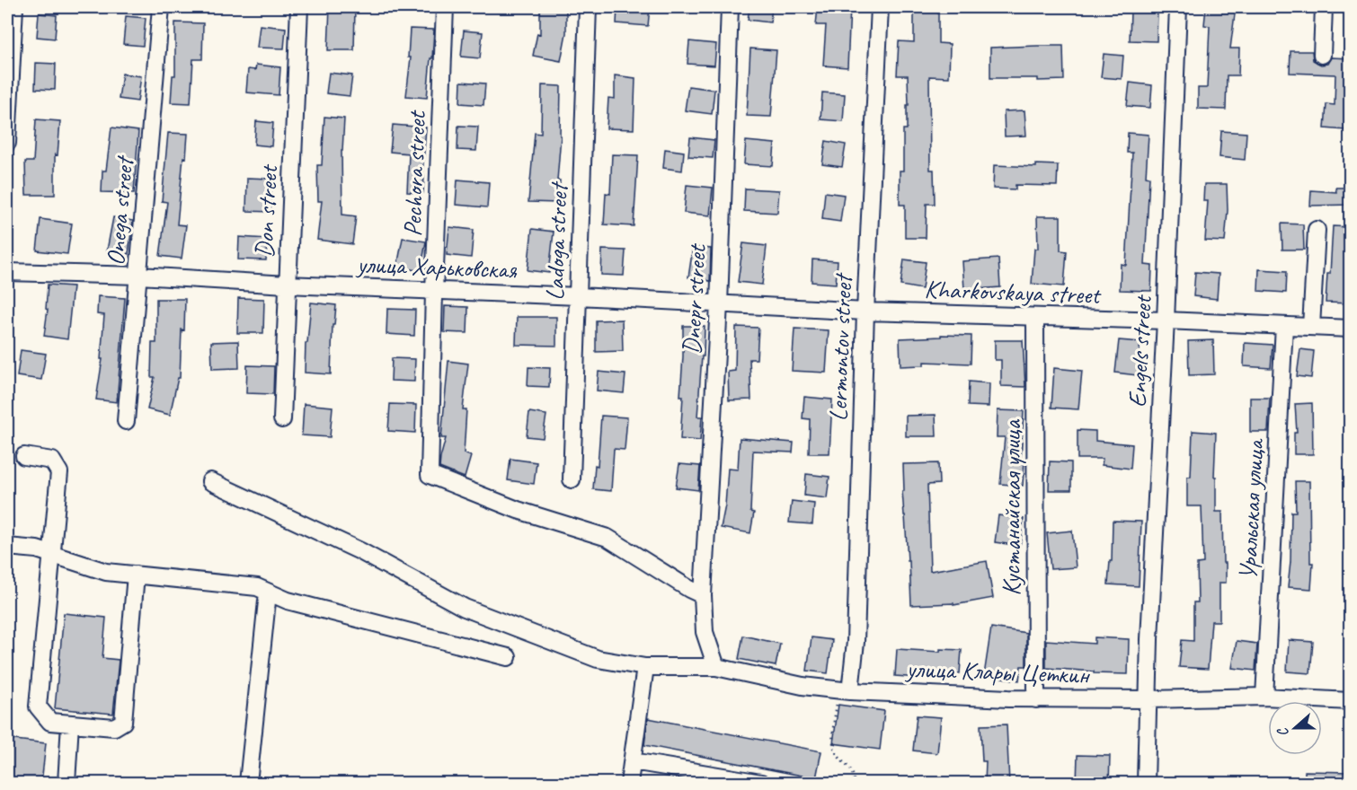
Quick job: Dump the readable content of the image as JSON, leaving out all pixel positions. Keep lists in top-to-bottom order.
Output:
{
  "streets": {
    "street": [
      "Pechora street",
      "Onega street",
      "Don street",
      "Ladoga street",
      "улица Харьковская",
      "Kharkovskaya street",
      "Dnepr street",
      "Lermontov street",
      "Engels street",
      "Кустанайская улица",
      "Уральская улица",
      "улица Клары Цеткин"
    ]
  },
  "crossings": [
    ["Pechora street", "улица Харьковская"],
    ["Pechora street", "Dnepr street"],
    ["Onega street", "улица Харьковская"],
    ["Don street", "улица Харьковская"],
    ["Ladoga street", "улица Харьковская"],
    ["улица Харьковская", "Kharkovskaya street"],
    ["улица Харьковская", "Dnepr street"],
    ["улица Харьковская", "Lermontov street"],
    ["Kharkovskaya street", "Lermontov street"],
    ["Kharkovskaya street", "Engels street"],
    ["Kharkovskaya street", "Кустанайская улица"],
    ["Kharkovskaya street", "Уральская улица"],
    ["Dnepr street", "улица Клары Цеткин"],
    ["Lermontov street", "улица Клары Цеткин"],
    ["Engels street", "улица Клары Цеткин"],
    ["Кустанайская улица", "улица Клары Цеткин"],
    ["Уральская улица", "улица Клары Цеткин"]
  ],
  "north": "left"
}
